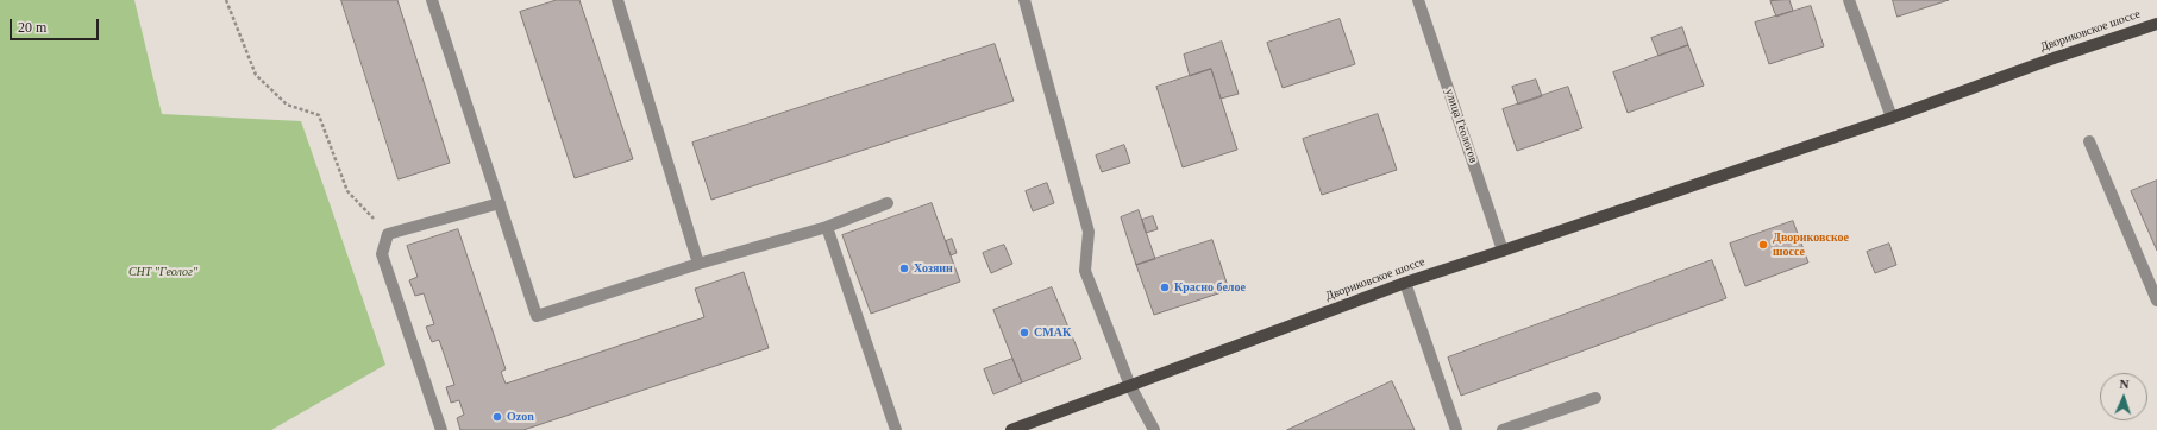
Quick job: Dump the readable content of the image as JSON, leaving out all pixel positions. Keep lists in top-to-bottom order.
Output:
{
  "streets": {
    "main road": ["Двориковское шоссе"],
    "street": ["улица Геологов"]
  },
  "crossings": [
    ["Двориковское шоссе", "улица Геологов"]
  ],
  "parks": ["СНТ \"Геолог\""],
  "places": [
    "Двориковское шоссе",
    "Хозяин",
    "Красно белое",
    "СМАК",
    "Ozon"
  ],
  "scale_bar": "20 m",
  "north": "top"
}
